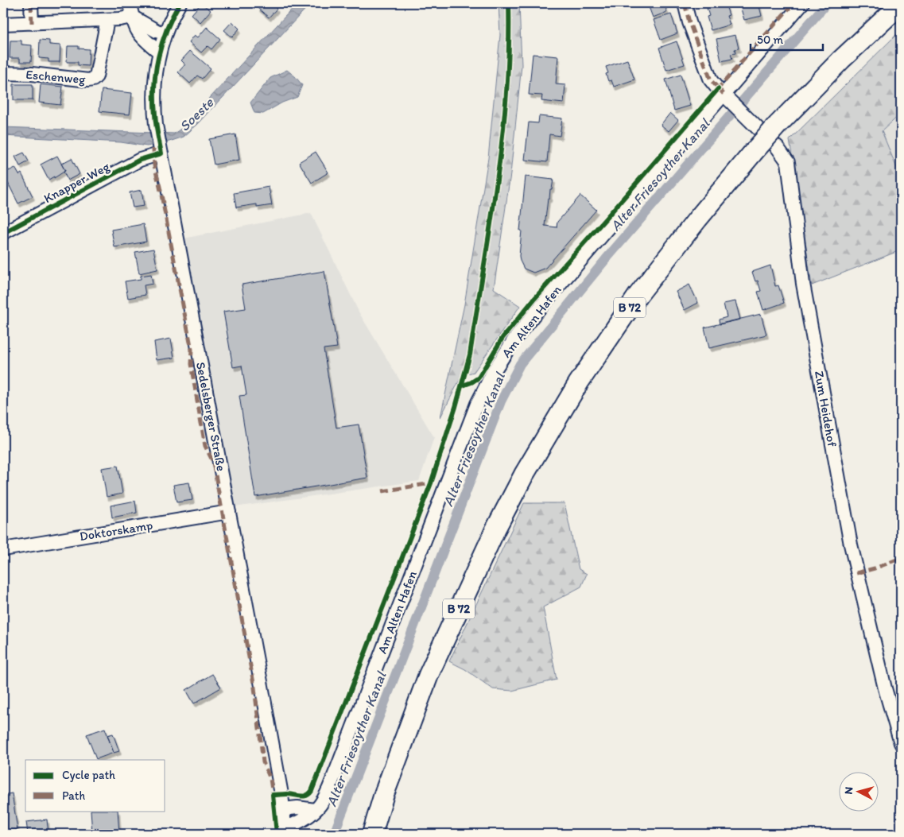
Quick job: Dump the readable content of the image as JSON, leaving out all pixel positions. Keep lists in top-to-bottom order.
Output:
{
  "streets": {
    "highway": ["B 72"],
    "street": [
      "Eschenweg",
      "Knapper Weg",
      "Am Alten Hafen",
      "Zum Heidehof",
      "Sedelsberger Straße",
      "Doktorskamp"
    ]
  },
  "crossings": [
    ["Knapper Weg", "Sedelsberger Straße"],
    ["Am Alten Hafen", "Zum Heidehof"],
    ["Am Alten Hafen", "Sedelsberger Straße"],
    ["Sedelsberger Straße", "Doktorskamp"]
  ],
  "water": ["Soeste", "Alter Friesoyther Kanal"],
  "legend": ["Cycle path", "Path"],
  "scale_bar": "50 m",
  "north": "left"
}
